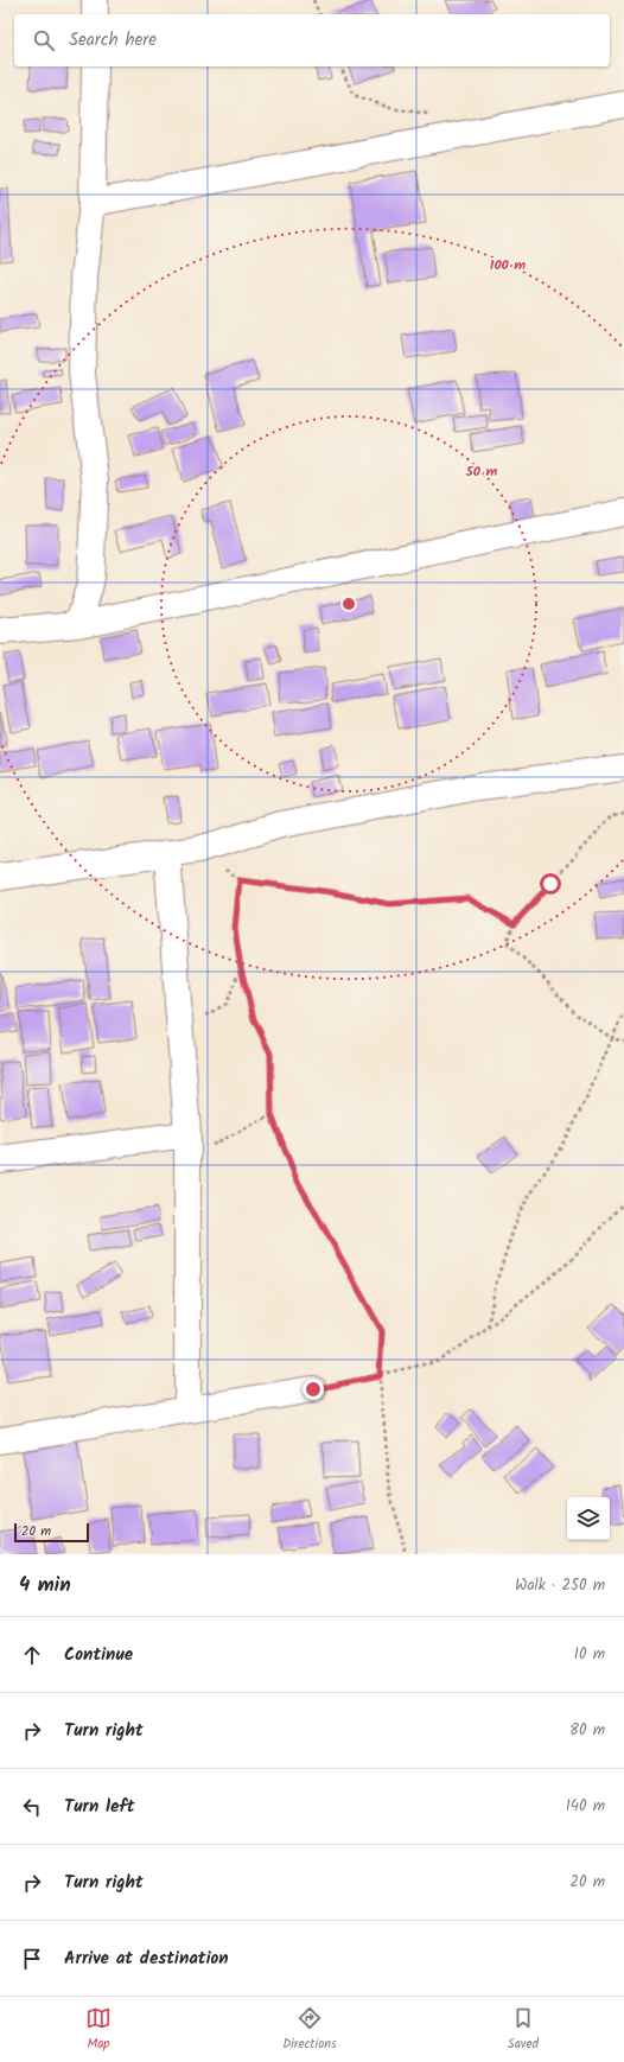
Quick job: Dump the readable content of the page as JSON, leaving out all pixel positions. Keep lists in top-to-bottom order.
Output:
{
  "scale_bar": "20 m",
  "page": {
    "search": "Search here",
    "scale": "20 m",
    "heading": ["4 min", "Walk · 250 m"],
    "list": [
      ["Continue", "10 m"],
      ["Turn right", "80 m"],
      ["Turn left", "140 m"],
      ["Turn right", "20 m"],
      "Arrive at destination"
    ],
    "nav": ["Map", "Directions", "Saved"]
  },
  "rings": ["100 m", "50 m"]
}
